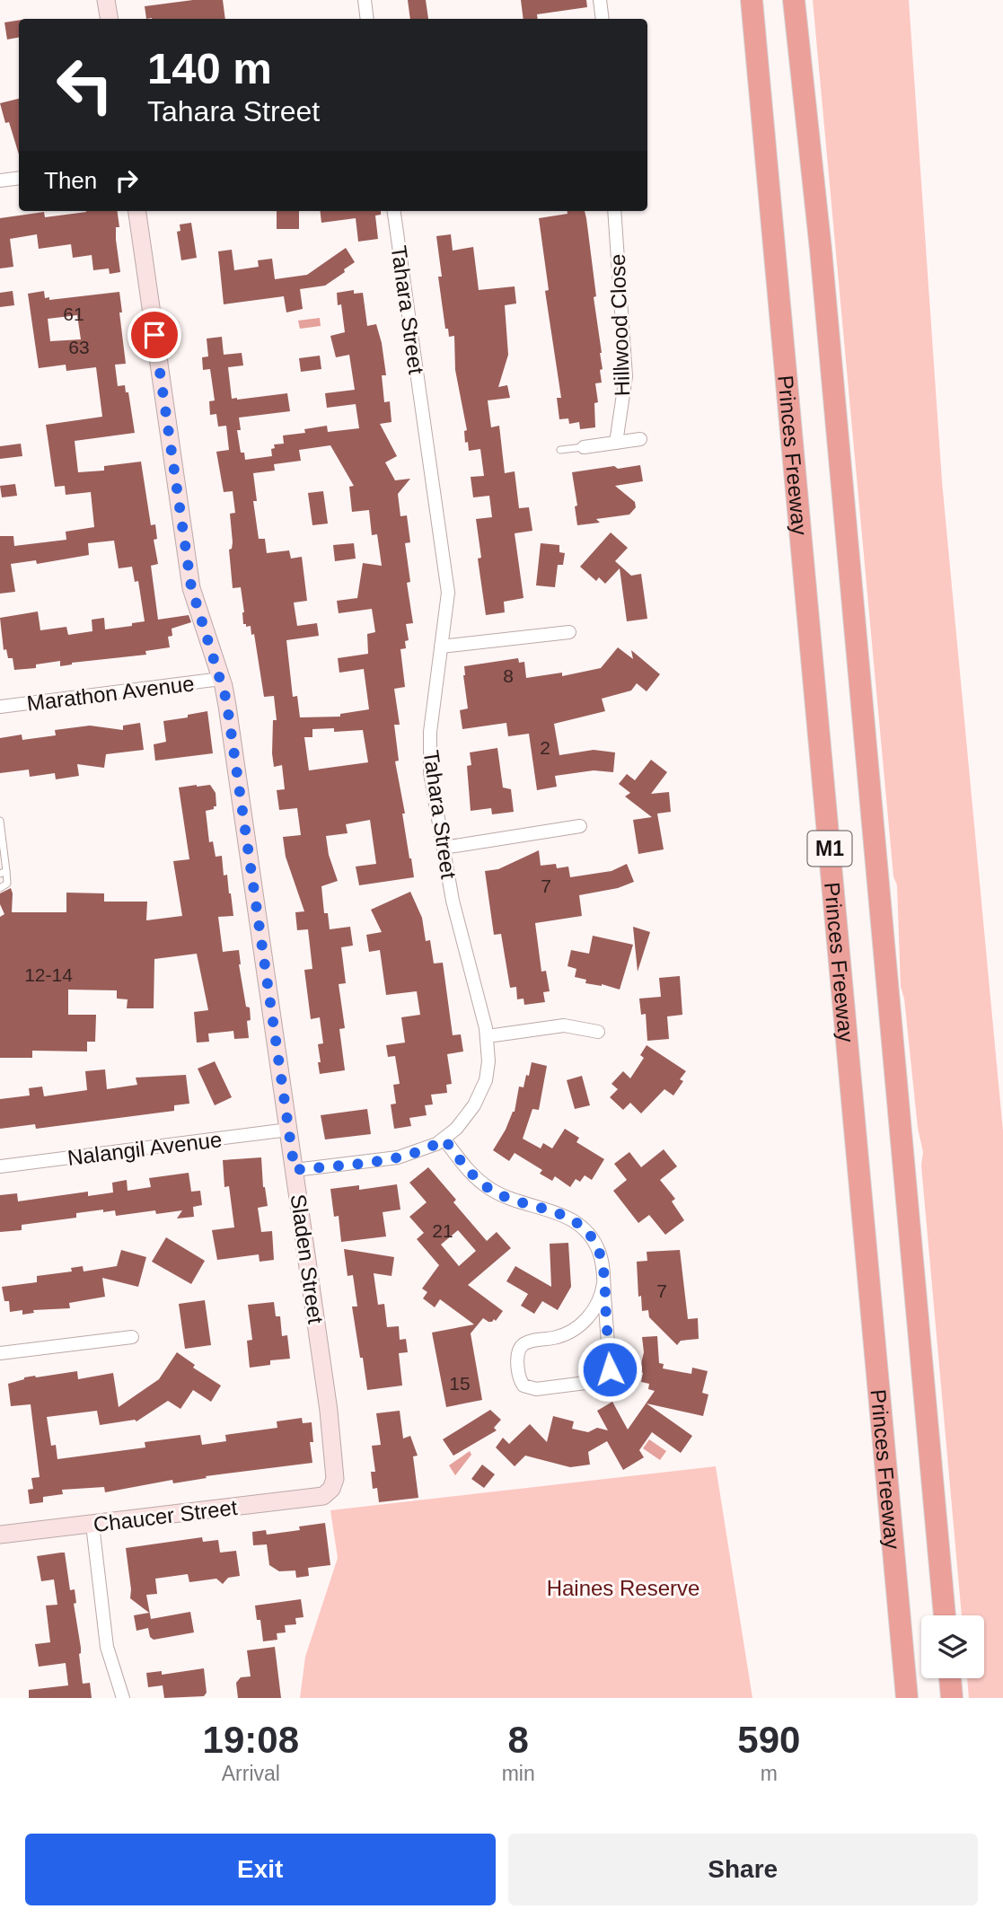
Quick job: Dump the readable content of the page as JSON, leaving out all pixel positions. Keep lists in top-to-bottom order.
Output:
{
  "streets": {
    "highway": ["Princes Freeway", "M1"],
    "street": [
      "Tahara Street",
      "Hillwood Close",
      "Marathon Avenue",
      "Nalangil Avenue",
      "Sladen Street",
      "Chaucer Street"
    ]
  },
  "crossings": [
    ["Tahara Street", "Sladen Street"],
    ["Marathon Avenue", "Sladen Street"],
    ["Nalangil Avenue", "Sladen Street"],
    ["Sladen Street", "Chaucer Street"]
  ],
  "parks": ["Haines Reserve"],
  "house_numbers": [
    "61",
    "63",
    "8",
    "2",
    "7",
    "12-14",
    "21",
    "7",
    "15"
  ],
  "page": {
    "turn": ["140 m", "Tahara Street"],
    "then": "Then",
    "eta": [
      "19:08",
      "Arrival",
      "8",
      "min",
      "590",
      "m"
    ],
    "buttons": ["Exit", "Share"]
  }
}
